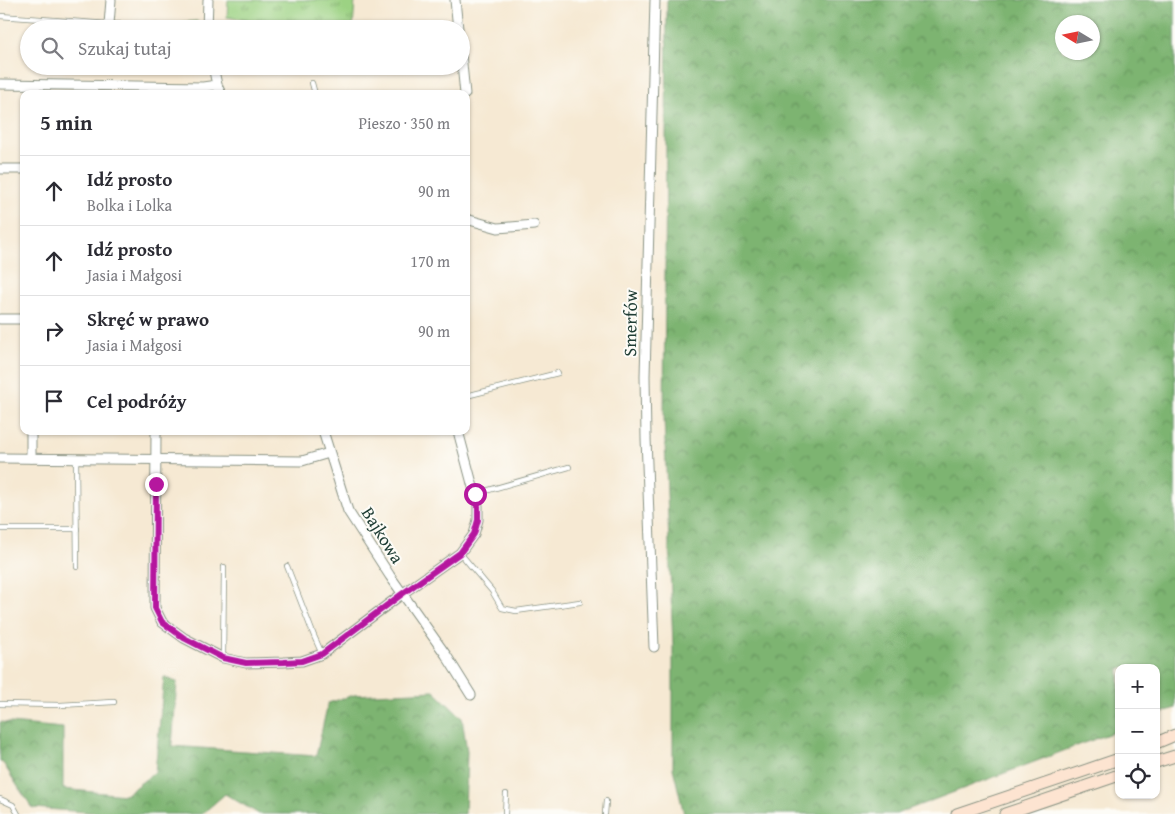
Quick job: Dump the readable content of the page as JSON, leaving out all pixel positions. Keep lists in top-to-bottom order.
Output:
{
  "streets": {
    "street": ["Smerfów", "Bajkowa"]
  },
  "north": "left",
  "page": {
    "search": "Szukaj tutaj",
    "heading": ["5 min", "Pieszo · 350 m"],
    "list": [
      ["Idź prosto", "Bolka i Lolka", "90 m"],
      ["Idź prosto", "Jasia i Małgosi", "170 m"],
      ["Skręć w prawo", "Jasia i Małgosi", "90 m"],
      "Cel podróży"
    ],
    "map_buttons": ["+", "−"]
  }
}
